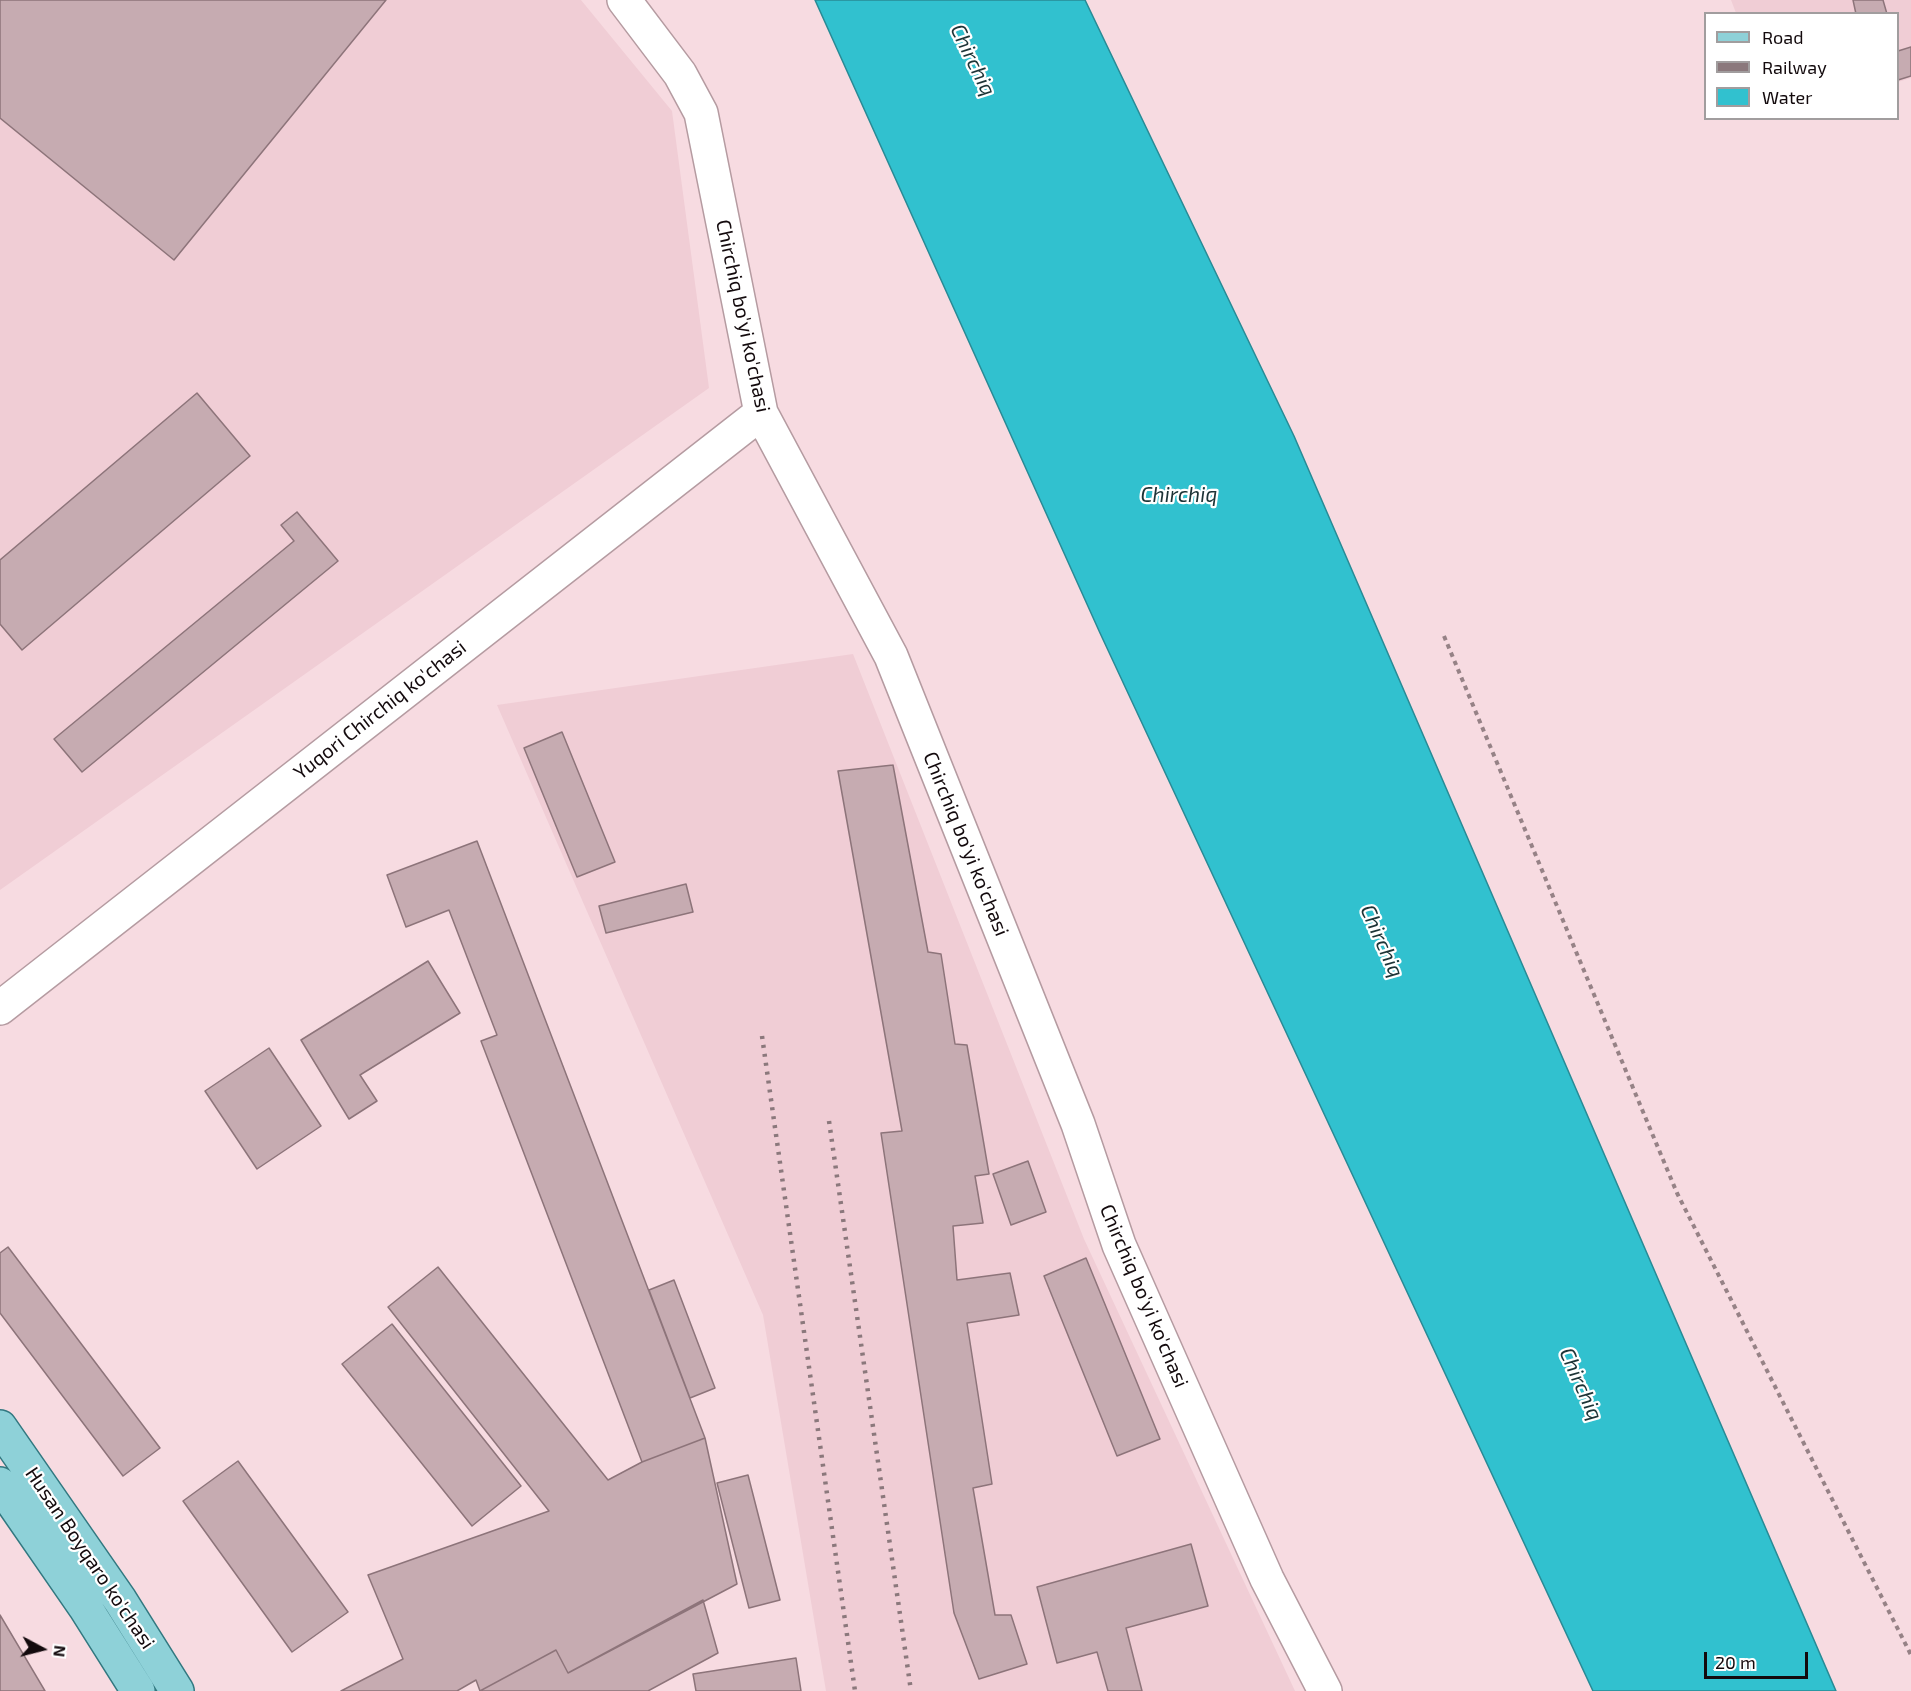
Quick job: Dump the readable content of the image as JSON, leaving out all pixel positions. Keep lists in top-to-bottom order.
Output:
{
  "streets": {
    "main road": ["Husan Boyqaro ko'chasi"],
    "street": ["Chirchiq bo'yi ko'chasi", "Yuqori Chirchiq ko'chasi"]
  },
  "crossings": [
    ["Chirchiq bo'yi ko'chasi", "Yuqori Chirchiq ko'chasi"]
  ],
  "water": ["Chirchiq"],
  "legend": ["Road", "Railway", "Water"],
  "scale_bar": "20 m",
  "north": "right"
}
